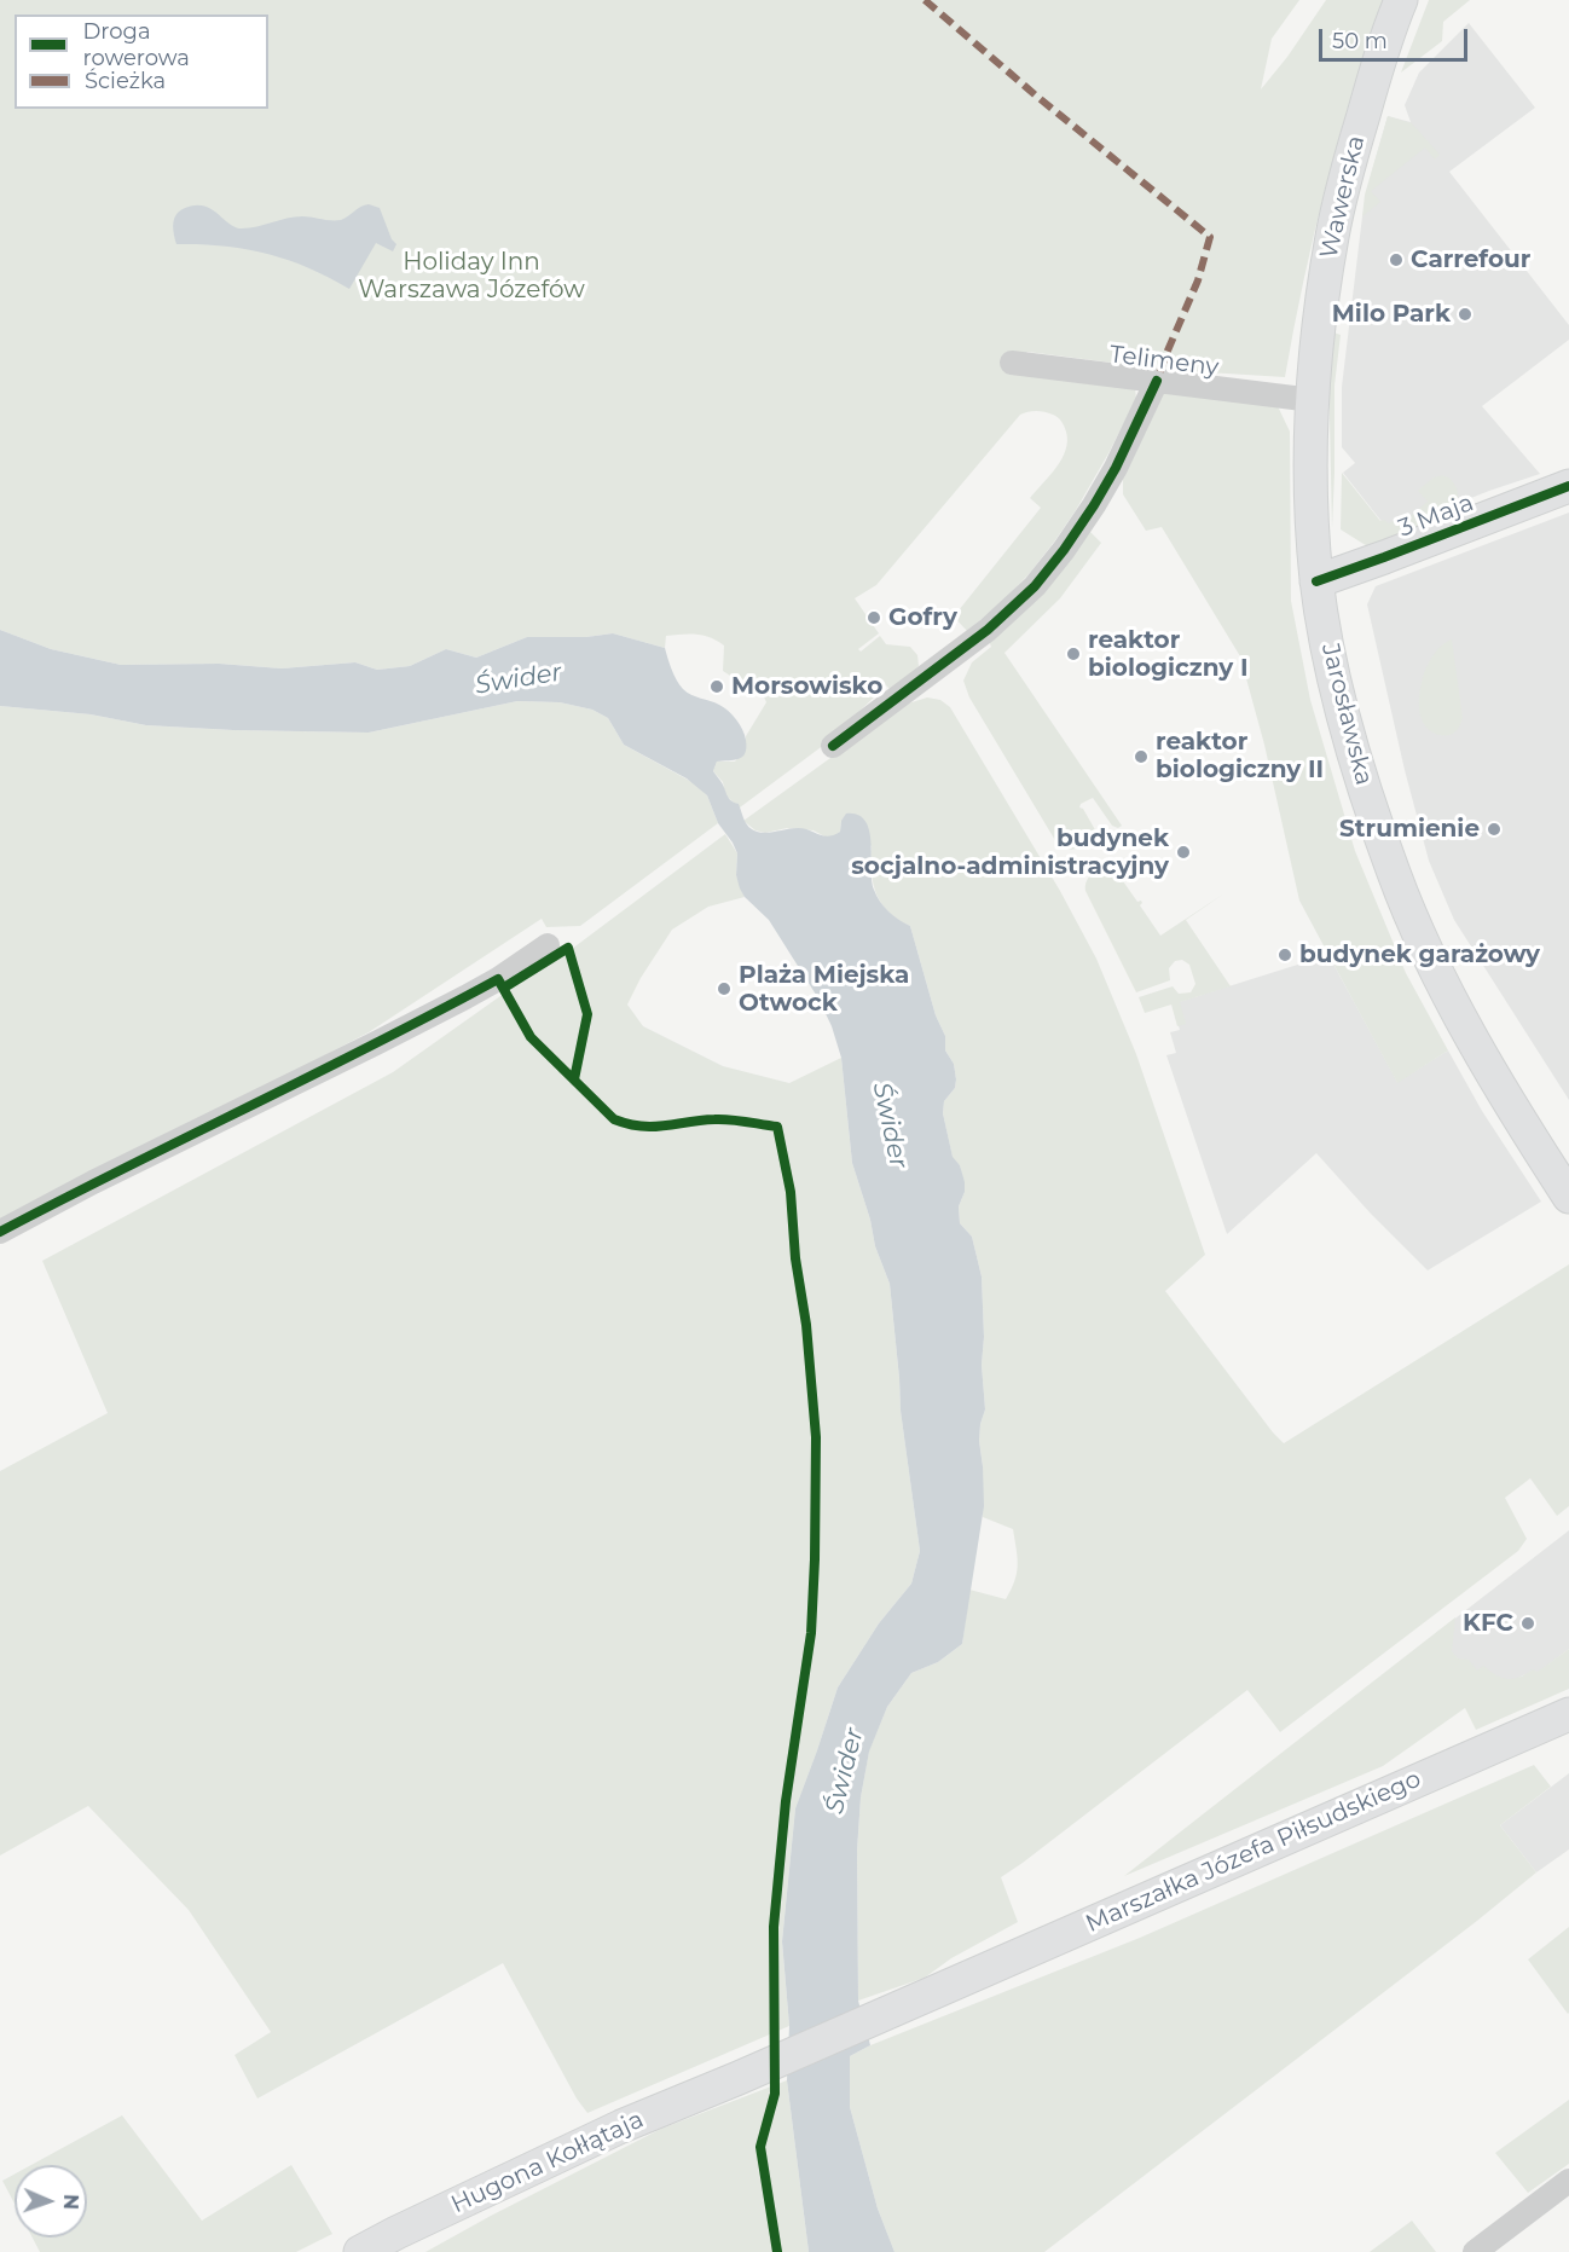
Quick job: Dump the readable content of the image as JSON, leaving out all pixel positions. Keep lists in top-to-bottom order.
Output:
{
  "streets": {
    "main road": [
      "Wawerska",
      "3 Maja",
      "Jarosławska",
      "Marszałka Józefa Piłsudskiego",
      "Hugona Kołłątaja"
    ],
    "street": ["Telimeny"]
  },
  "crossings": [
    ["Wawerska", "Telimeny"],
    ["Wawerska", "Jarosławska"],
    ["Telimeny", "Jarosławska"],
    ["3 Maja", "Jarosławska"],
    ["Marszałka Józefa Piłsudskiego", "Hugona Kołłątaja"]
  ],
  "water": ["Świder"],
  "parks": ["Holiday Inn Warszawa Józefów"],
  "places": [
    "Carrefour",
    "Milo Park",
    "Gofry",
    "reaktor biologiczny I",
    "Morsowisko",
    "reaktor biologiczny II",
    "Strumienie",
    "budynek socjalno-administracyjny",
    "budynek garażowy",
    "Plaża Miejska Otwock",
    "KFC"
  ],
  "legend": ["Droga rowerowa", "Ścieżka"],
  "scale_bar": "50 m",
  "north": "right"
}
